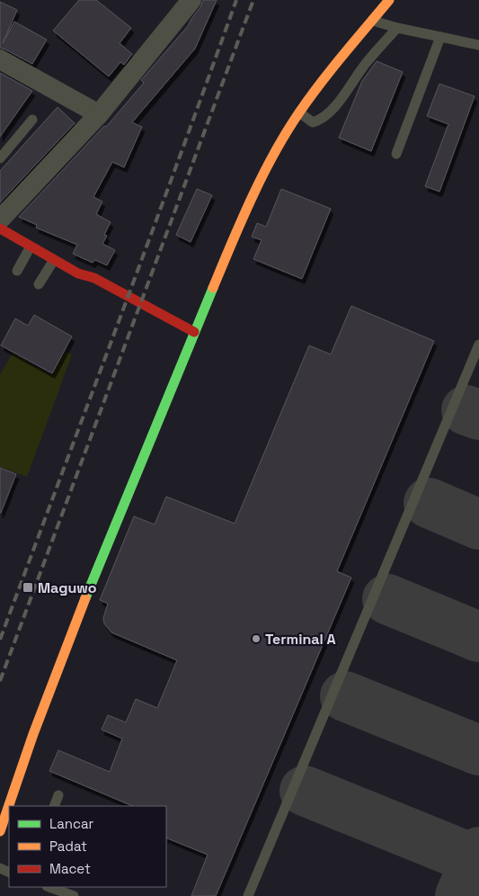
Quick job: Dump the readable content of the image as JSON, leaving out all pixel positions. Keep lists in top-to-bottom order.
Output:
{
  "places": {
    "transit": ["Maguwo"],
    "other": ["Terminal A"]
  },
  "legend": ["Lancar", "Padat", "Macet"]
}
